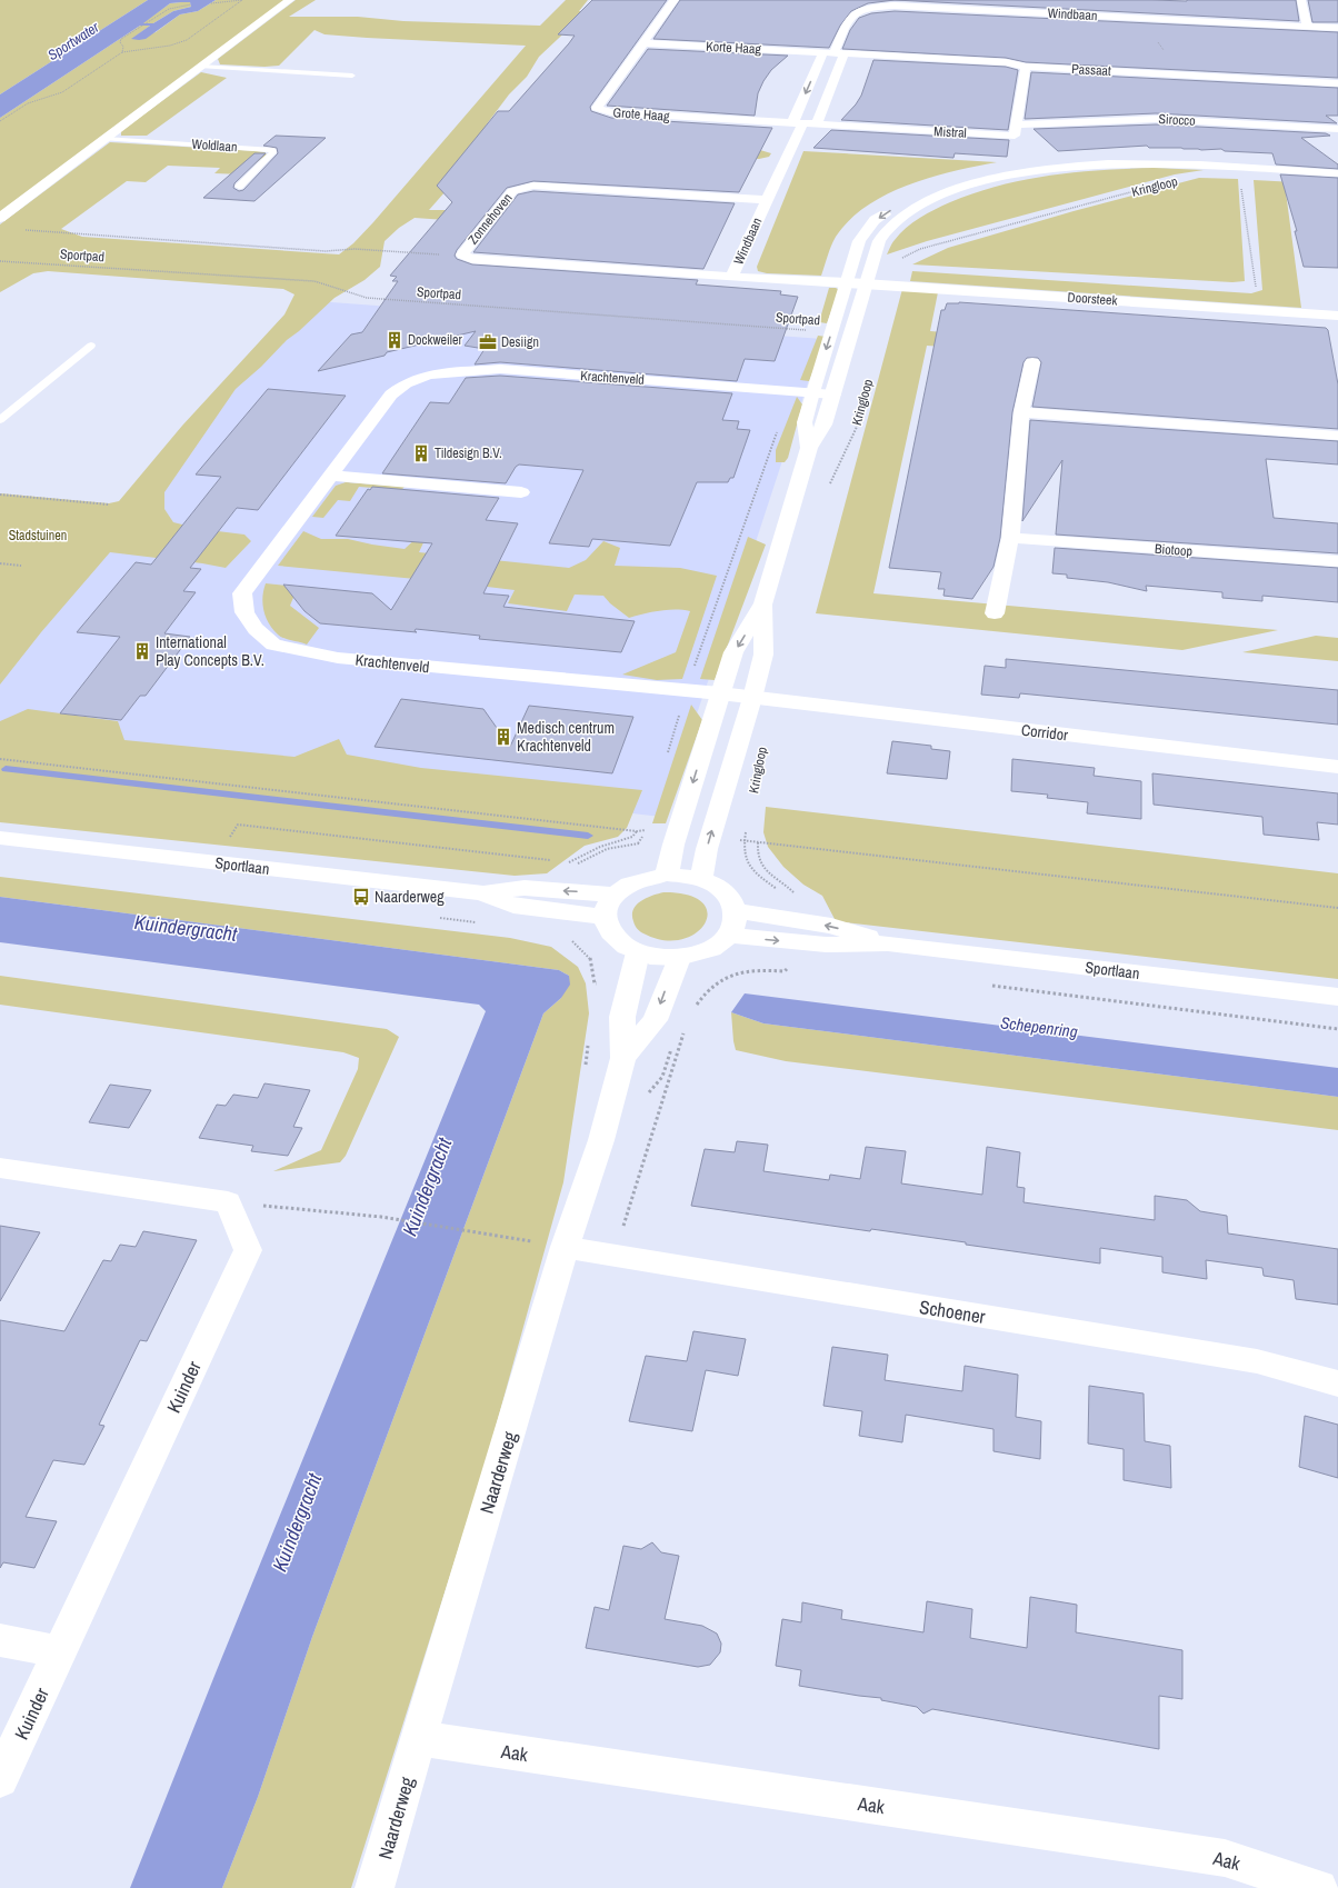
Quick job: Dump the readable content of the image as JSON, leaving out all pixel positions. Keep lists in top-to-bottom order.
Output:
{
  "streets": {
    "street": [
      "Windbaan",
      "Korte Haag",
      "Passaat",
      "Grote Haag",
      "Sirocco",
      "Mistral",
      "Kringloop",
      "Zonnehoven",
      "Doorsteek",
      "Krachtenveld",
      "Biotoop",
      "Corridor",
      "Sportlaan",
      "Schoener",
      "Kuinder",
      "Naarderweg",
      "Aak"
    ],
    "lane": ["Woldlaan"],
    "path": ["Sportpad"]
  },
  "crossings": [
    ["Windbaan", "Korte Haag"],
    ["Windbaan", "Passaat"],
    ["Windbaan", "Grote Haag"],
    ["Windbaan", "Mistral"],
    ["Windbaan", "Kringloop"],
    ["Windbaan", "Zonnehoven"],
    ["Windbaan", "Doorsteek"],
    ["Korte Haag", "Passaat"],
    ["Korte Haag", "Grote Haag"],
    ["Sirocco", "Mistral"],
    ["Kringloop", "Sportpad"],
    ["Kringloop", "Doorsteek"],
    ["Kringloop", "Krachtenveld"],
    ["Kringloop", "Corridor"],
    ["Kringloop", "Sportlaan"],
    ["Kringloop", "Naarderweg"],
    ["Krachtenveld", "Corridor"],
    ["Sportlaan", "Naarderweg"],
    ["Schoener", "Naarderweg"],
    ["Naarderweg", "Aak"]
  ],
  "water": ["Sportwater", "Kuindergracht", "Schepenring"],
  "parks": ["Stadstuinen"],
  "places": {
    "building": [
      "Dockweiler",
      "Tildesign B.V.",
      "International Play Concepts B.V.",
      "Medisch centrum Krachtenveld"
    ],
    "office": ["Desiign"],
    "bus stop": ["Naarderweg"]
  }
}
